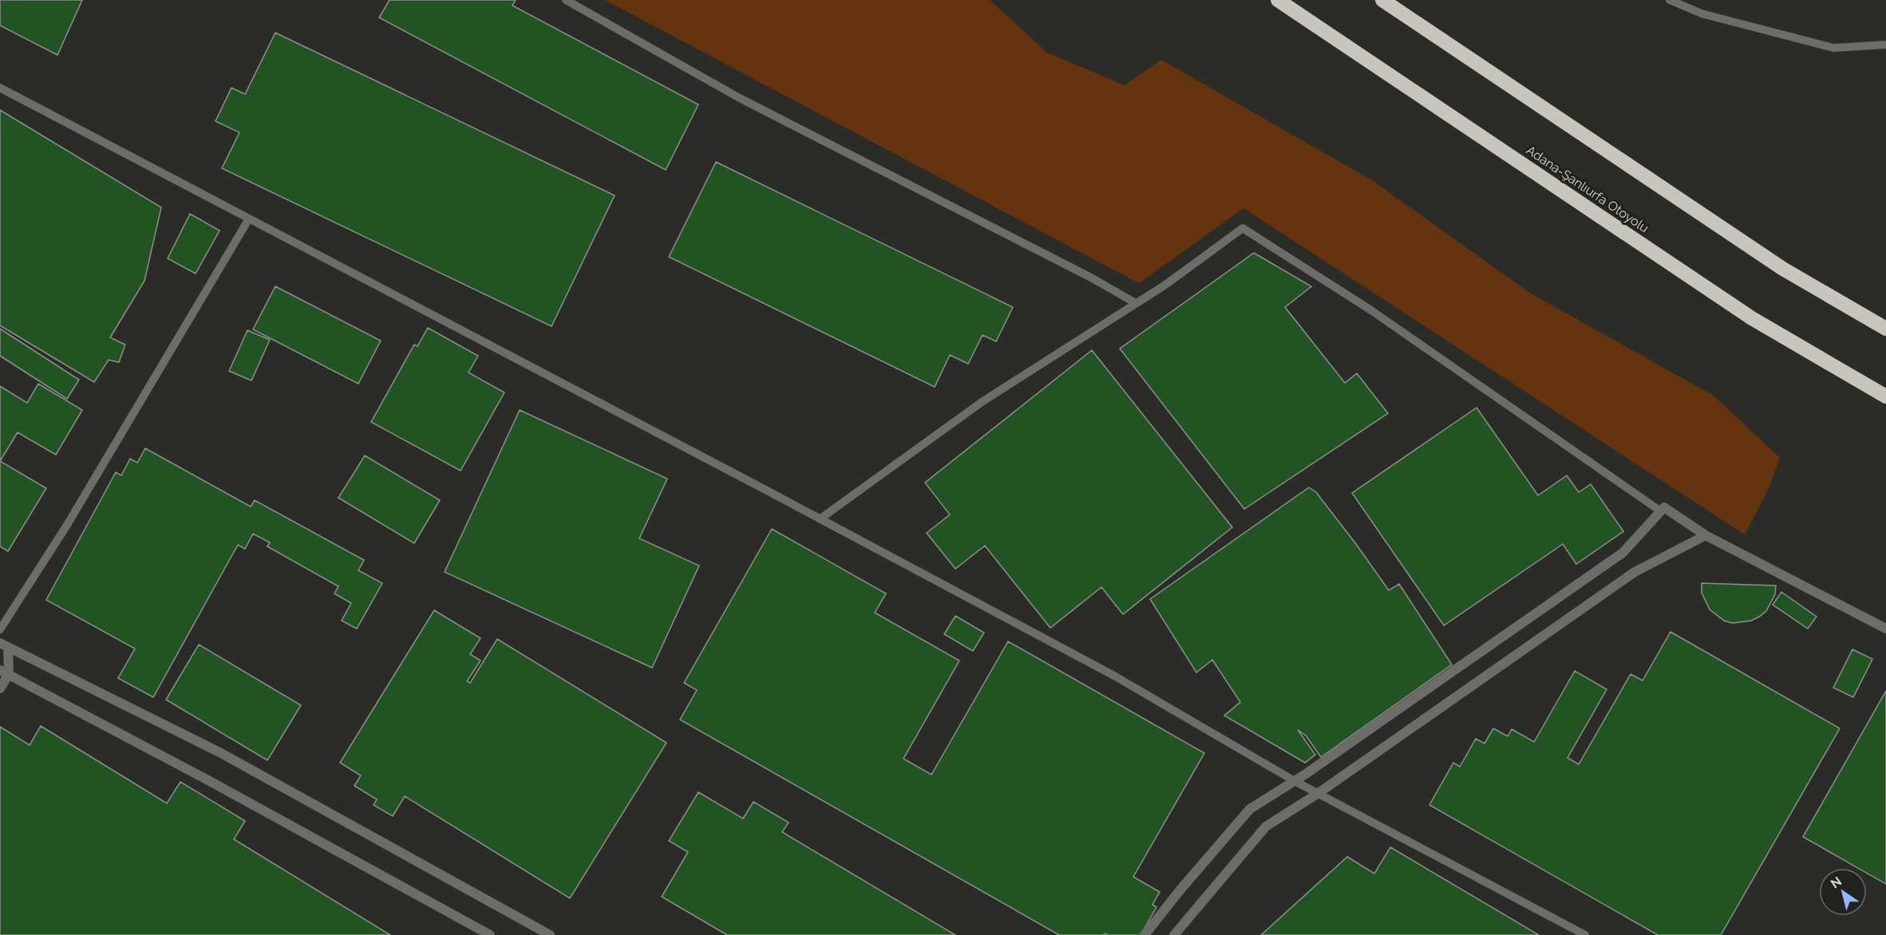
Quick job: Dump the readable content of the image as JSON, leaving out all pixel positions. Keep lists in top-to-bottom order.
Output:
{
  "streets": {
    "highway": ["Adana-Şanlıurfa Otoyolu"]
  },
  "north": "top left"
}
